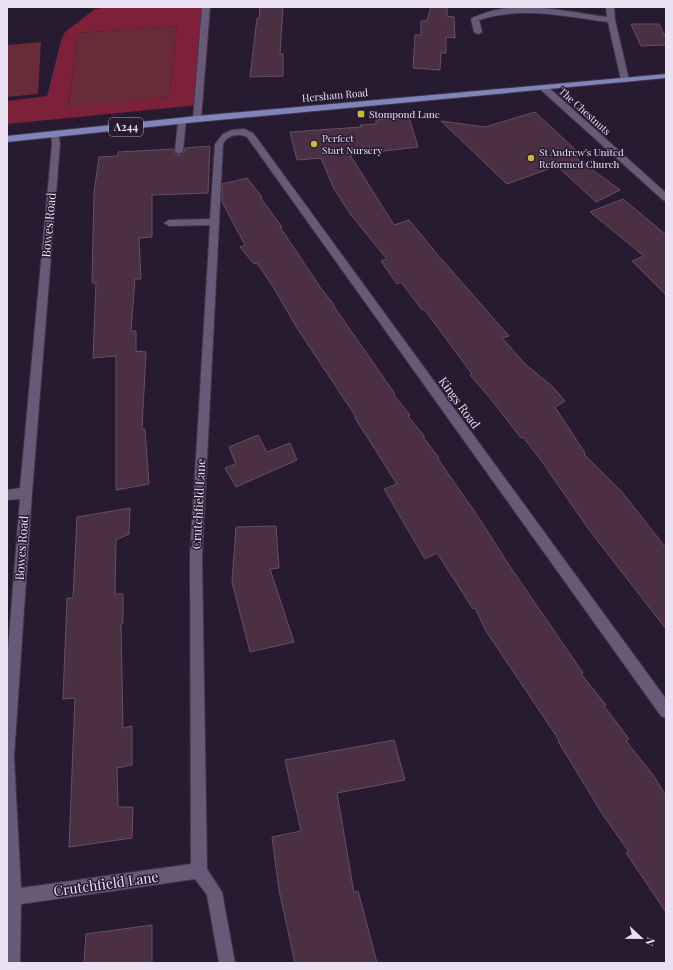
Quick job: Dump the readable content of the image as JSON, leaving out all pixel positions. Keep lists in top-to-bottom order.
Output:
{
  "streets": {
    "main road": ["Hersham Road", "A244"],
    "street": [
      "The Chestnuts",
      "Bowes Road",
      "Kings Road",
      "Crutchfield Lane"
    ]
  },
  "crossings": [
    ["Hersham Road", "The Chestnuts"],
    ["Hersham Road", "Bowes Road"],
    ["Bowes Road", "Crutchfield Lane"],
    ["Kings Road", "Crutchfield Lane"]
  ],
  "places": {
    "transit": ["Stompond Lane"],
    "other": ["Perfect Start Nursery", "St Andrew's United Reformed Church"]
  },
  "north": "right"
}
